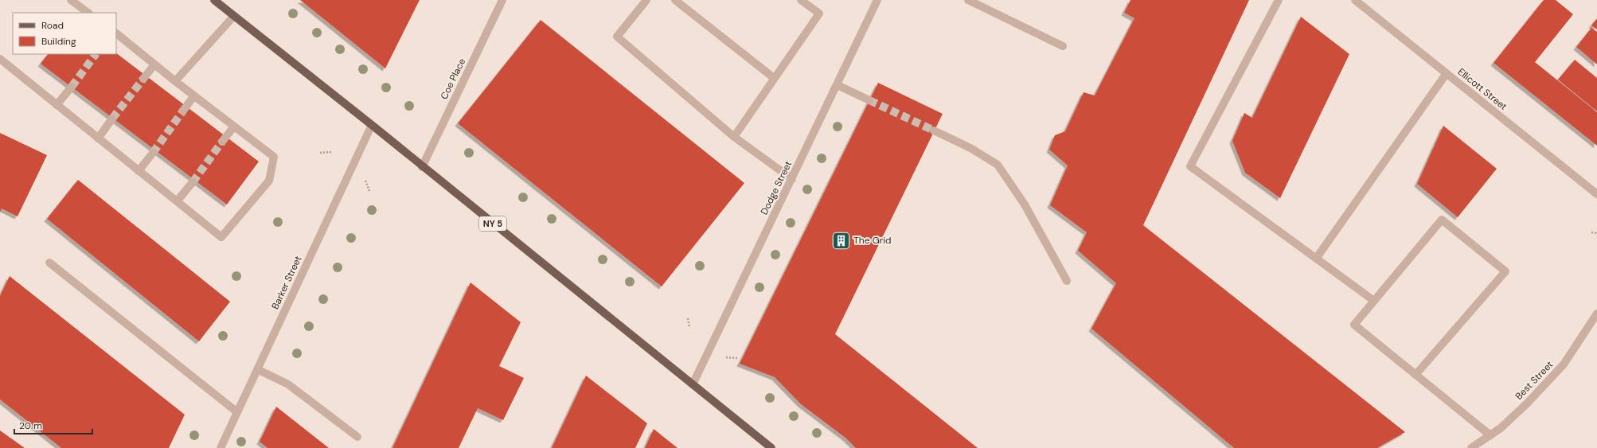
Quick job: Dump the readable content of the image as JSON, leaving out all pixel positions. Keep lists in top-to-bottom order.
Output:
{
  "streets": {
    "main road": ["NY 5"],
    "street": [
      "Coe Place",
      "Ellicott Street",
      "Dodge Street",
      "Barker Street",
      "Best Street"
    ]
  },
  "crossings": [
    ["Coe Place", "NY 5"],
    ["Dodge Street", "NY 5"],
    ["NY 5", "Barker Street"]
  ],
  "places": {
    "building": ["The Grid"]
  },
  "legend": ["Road", "Building"],
  "scale_bar": "20 m"
}
